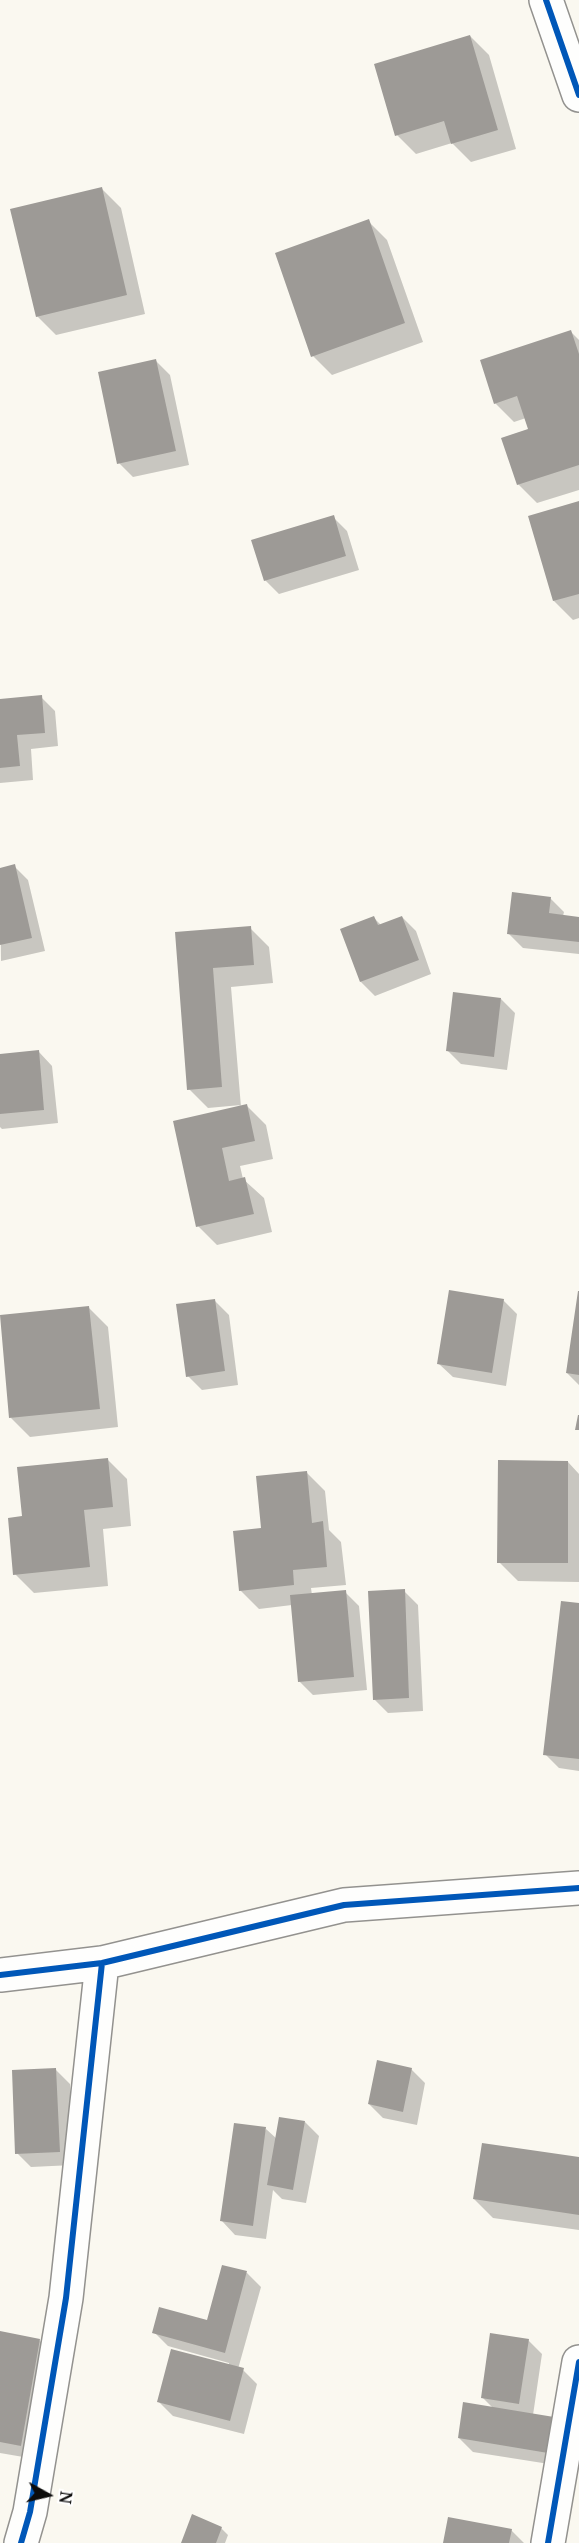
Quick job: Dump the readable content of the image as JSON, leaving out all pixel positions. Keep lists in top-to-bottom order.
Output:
{
  "north": "right"
}
